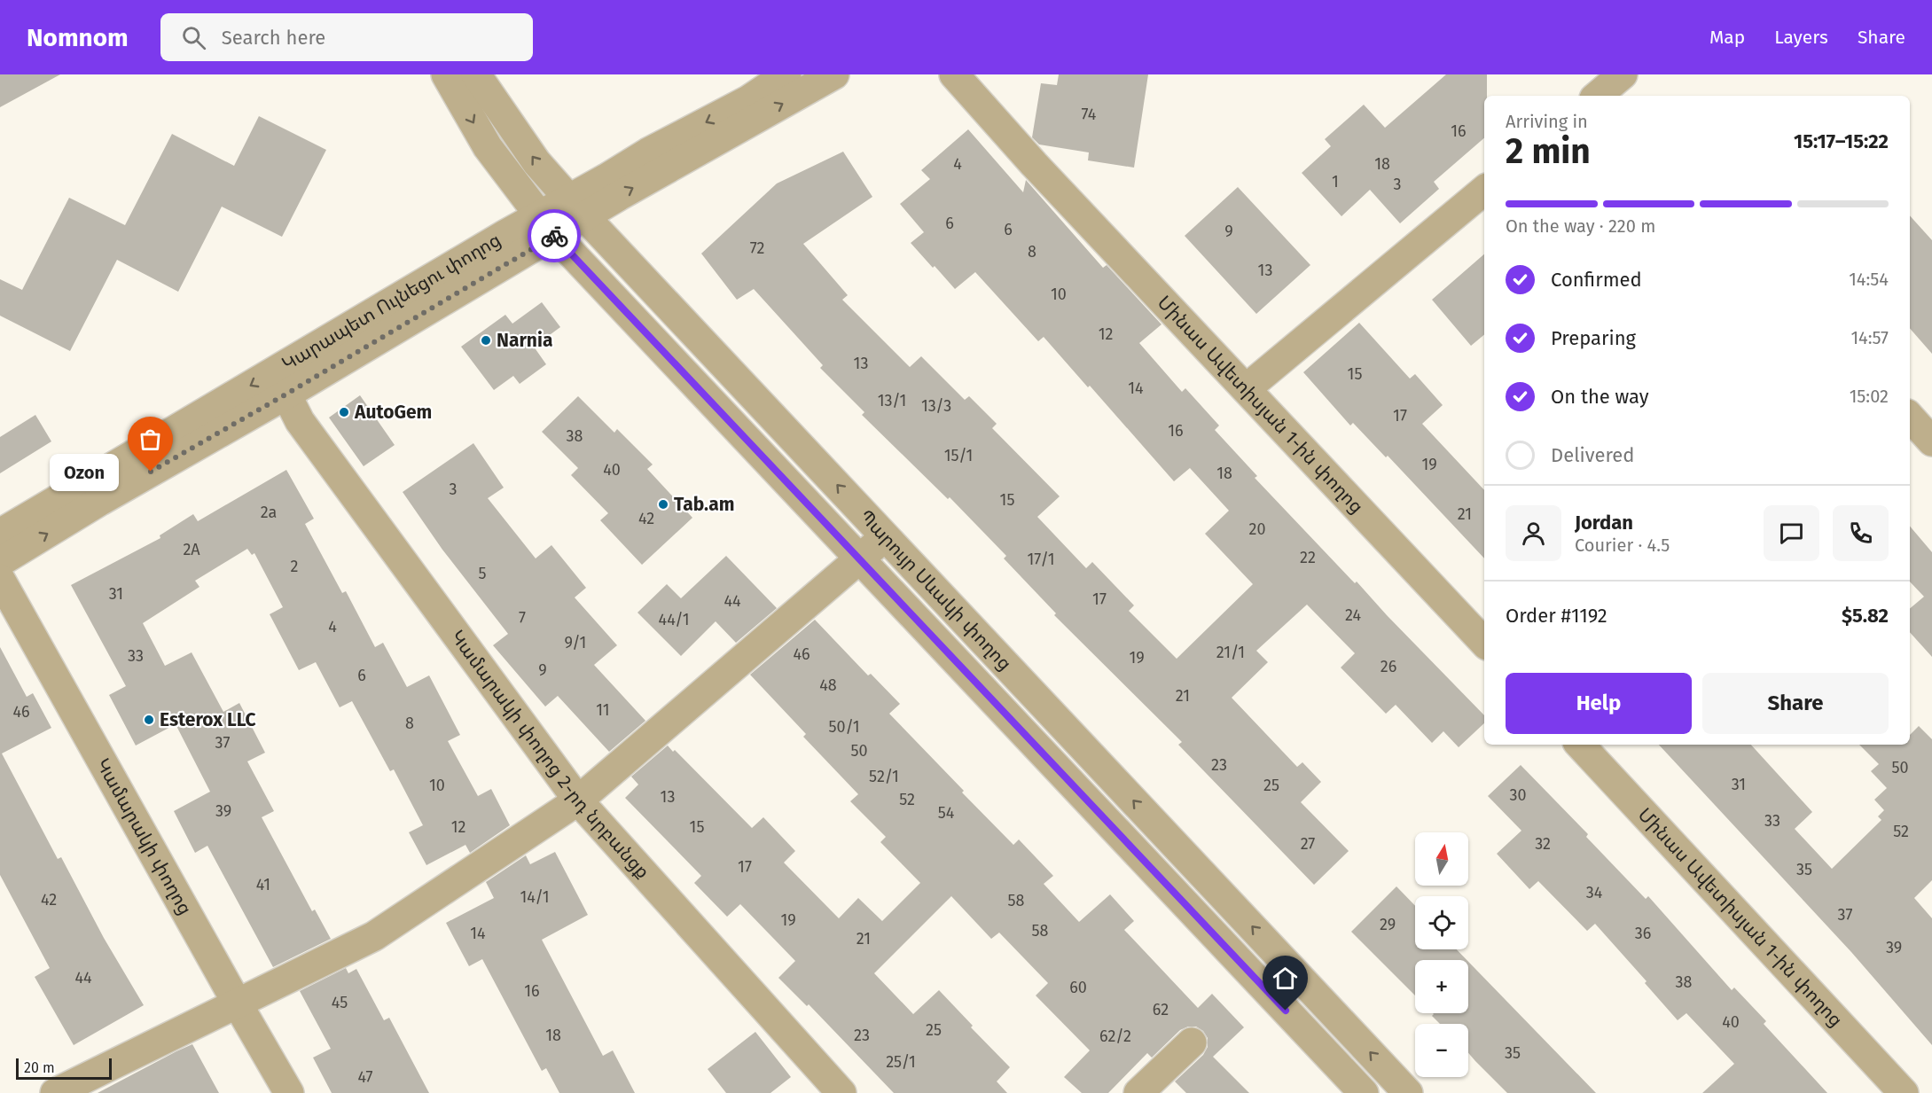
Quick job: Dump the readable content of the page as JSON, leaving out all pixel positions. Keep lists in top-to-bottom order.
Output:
{
  "streets": {
    "street": [
      "Կարապետ Ուլնեցու փողոց",
      "Մինաս Ավետիսյան 1-ին փողոց",
      "Պարույր Սևակի փողոց",
      "Կամարակի փողոց 2-րդ նրբանցք",
      "Կամարակի փողոց"
    ]
  },
  "crossings": [
    ["Կարապետ Ուլնեցու փողոց", "Պարույր Սևակի փողոց"],
    ["Կարապետ Ուլնեցու փողոց", "Կամարակի փողոց 2-րդ նրբանցք"]
  ],
  "places": [
    "Narnia",
    "AutoGem",
    "Ozon",
    "Tab.am",
    "Esterox LLC"
  ],
  "house_numbers": [
    "74",
    "16",
    "4",
    "18",
    "1",
    "3",
    "6",
    "6",
    "9",
    "72",
    "8",
    "13",
    "10",
    "12",
    "13",
    "15",
    "14",
    "13/1",
    "13/3",
    "17",
    "16",
    "38",
    "15/1",
    "19",
    "40",
    "18",
    "3",
    "15",
    "2a",
    "21",
    "42",
    "20",
    "2А",
    "22",
    "17/1",
    "2",
    "5",
    "31",
    "17",
    "44",
    "24",
    "7",
    "44/1",
    "4",
    "9/1",
    "21/1",
    "46",
    "33",
    "19",
    "26",
    "9",
    "6",
    "48",
    "21",
    "11",
    "46",
    "8",
    "50/1",
    "37",
    "50",
    "23",
    "50",
    "52/1",
    "31",
    "10",
    "25",
    "30",
    "13",
    "52",
    "39",
    "54",
    "33",
    "12",
    "15",
    "52",
    "27",
    "32",
    "17",
    "35",
    "41",
    "34",
    "14/1",
    "42",
    "58",
    "37",
    "19",
    "29",
    "58",
    "14",
    "36",
    "21",
    "39",
    "44",
    "38",
    "60",
    "16",
    "45",
    "62",
    "40",
    "25",
    "18",
    "23",
    "62/2",
    "35",
    "25/1",
    "47"
  ],
  "scale_bar": "20 m",
  "north": "top",
  "page": {
    "header": "Nomnom",
    "search": "Search here",
    "nav": ["Map", "Layers", "Share"],
    "heading": ["2 min", "Arriving in", "15:17–15:22"],
    "panel": [
      "Jordan",
      "Courier · 4.5",
      "Order #1192",
      "$5.82"
    ],
    "bar": "On the way · 220 m",
    "list": [
      ["Confirmed", "14:54"],
      ["Preparing", "14:57"],
      ["On the way", "15:02"],
      "Delivered"
    ],
    "bubble": "Ozon",
    "buttons": ["Help", "Share"],
    "map_buttons": ["+", "−"],
    "scale": "20 m"
  }
}
